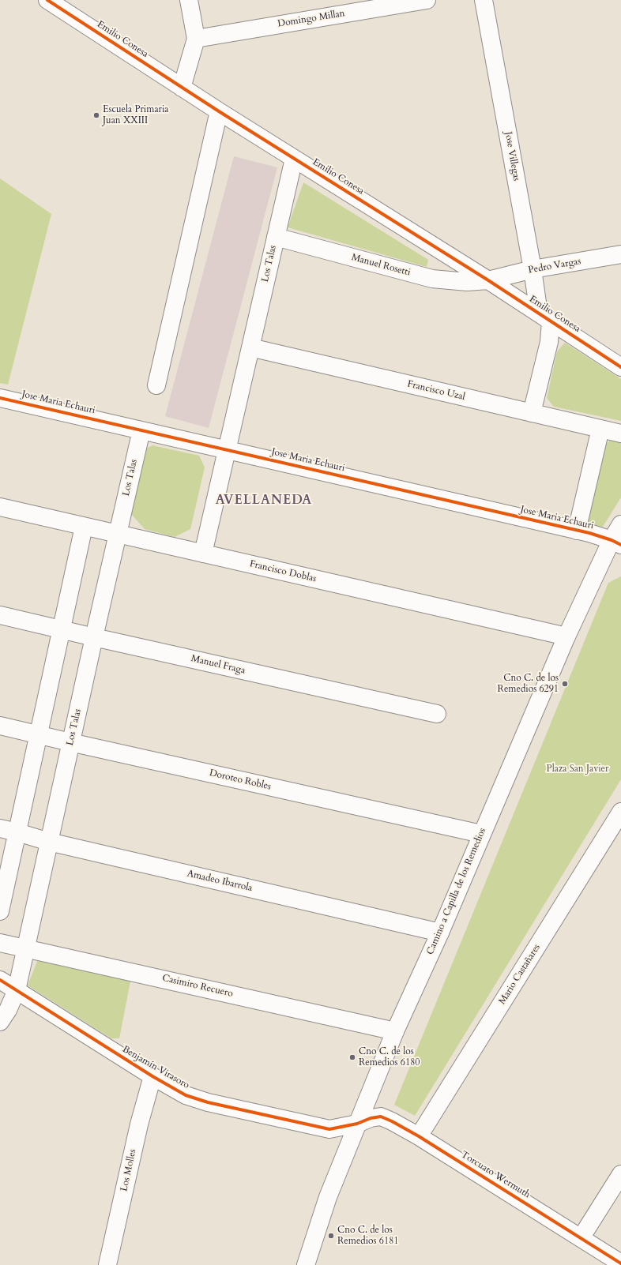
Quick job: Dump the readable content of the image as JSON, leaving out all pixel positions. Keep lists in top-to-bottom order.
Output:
{
  "streets": {
    "street": [
      "Domingo Millan",
      "Emilio Conesa",
      "Jose Villegas",
      "Los Talas",
      "Manuel Rosetti",
      "Pedro Vargas",
      "Francisco Uzal",
      "Jose Maria Echauri",
      "Francisco Doblas",
      "Manuel Fraga",
      "Doroteo Robles",
      "Amadeo Ibarrola",
      "Camino a Capilla de los Remedios",
      "Mario Castañares",
      "Casimiro Recuero",
      "Benjamín Virasoro",
      "Los Molles",
      "Torcuato Wermuth"
    ]
  },
  "crossings": [
    ["Emilio Conesa", "Jose Villegas"],
    ["Emilio Conesa", "Los Talas"],
    ["Emilio Conesa", "Manuel Rosetti"],
    ["Emilio Conesa", "Pedro Vargas"],
    ["Jose Villegas", "Pedro Vargas"],
    ["Jose Villegas", "Francisco Uzal"],
    ["Los Talas", "Manuel Rosetti"],
    ["Los Talas", "Francisco Uzal"],
    ["Los Talas", "Jose Maria Echauri"],
    ["Los Talas", "Francisco Doblas"],
    ["Los Talas", "Manuel Fraga"],
    ["Los Talas", "Doroteo Robles"],
    ["Los Talas", "Amadeo Ibarrola"],
    ["Los Talas", "Casimiro Recuero"],
    ["Los Talas", "Benjamín Virasoro"],
    ["Manuel Rosetti", "Pedro Vargas"],
    ["Jose Maria Echauri", "Camino a Capilla de los Remedios"],
    ["Francisco Doblas", "Camino a Capilla de los Remedios"],
    ["Doroteo Robles", "Camino a Capilla de los Remedios"],
    ["Amadeo Ibarrola", "Camino a Capilla de los Remedios"],
    ["Camino a Capilla de los Remedios", "Casimiro Recuero"],
    ["Camino a Capilla de los Remedios", "Benjamín Virasoro"],
    ["Camino a Capilla de los Remedios", "Torcuato Wermuth"],
    ["Mario Castañares", "Torcuato Wermuth"],
    ["Benjamín Virasoro", "Los Molles"],
    ["Benjamín Virasoro", "Torcuato Wermuth"]
  ],
  "districts": ["AVELLANEDA"],
  "parks": ["Plaza San Javier"],
  "places": [
    "Escuela Primaria Juan XXIII",
    "Cno C. de los Remedios 6291",
    "Cno C. de los Remedios 6180",
    "Cno C. de los Remedios 6181"
  ]
}
